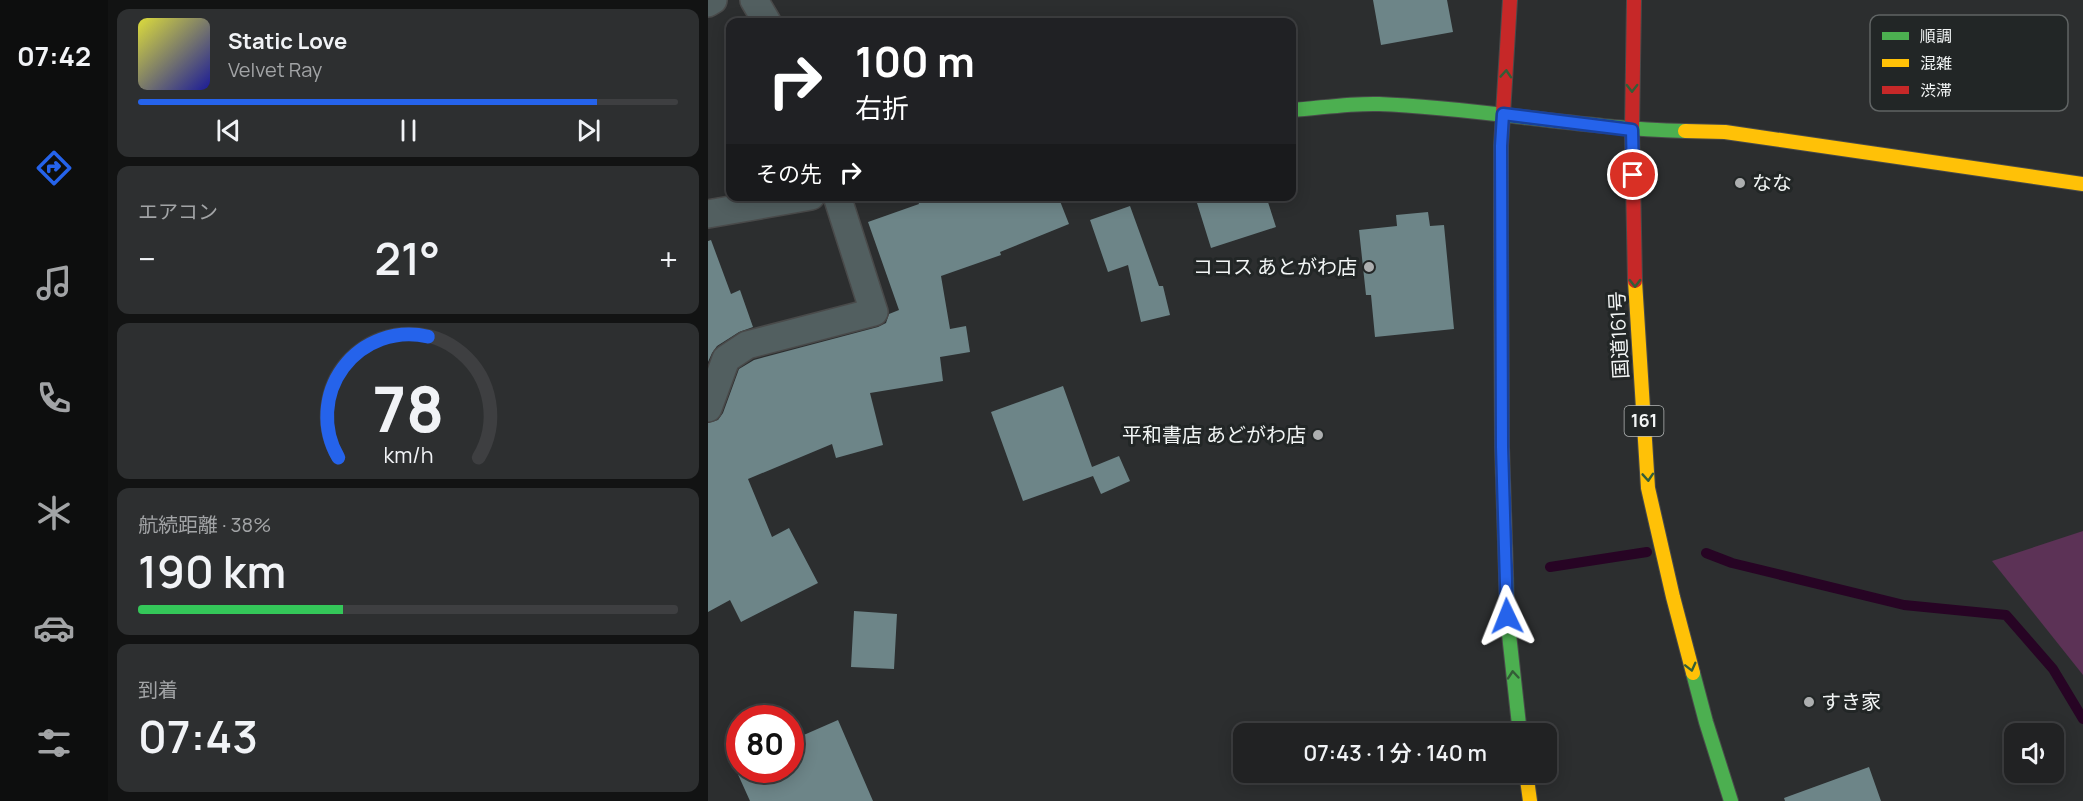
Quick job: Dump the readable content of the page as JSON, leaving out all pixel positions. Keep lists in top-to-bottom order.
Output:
{
  "streets": {
    "main road": ["国道161号", "161"]
  },
  "one_way": ["国道161号"],
  "places": [
    "なな",
    "ココス あとがわ店",
    "平和書店 あどがわ店",
    "すき家"
  ],
  "legend": ["順調", "混雑", "渋滞"],
  "page": {
    "tabs": "07:42",
    "song": ["Static Love", "Velvet Ray"],
    "turn": ["100 m", "右折"],
    "then": "その先",
    "tile": [
      "エアコン",
      ["航続距離 · 38%", "190 km"],
      ["到着", "07:43"]
    ],
    "heat": ["−", "21°", "+"],
    "limit": "80",
    "trip": "07:43 · 1 分 · 140 m",
    "gauge": ["78", "km/h"]
  }
}
